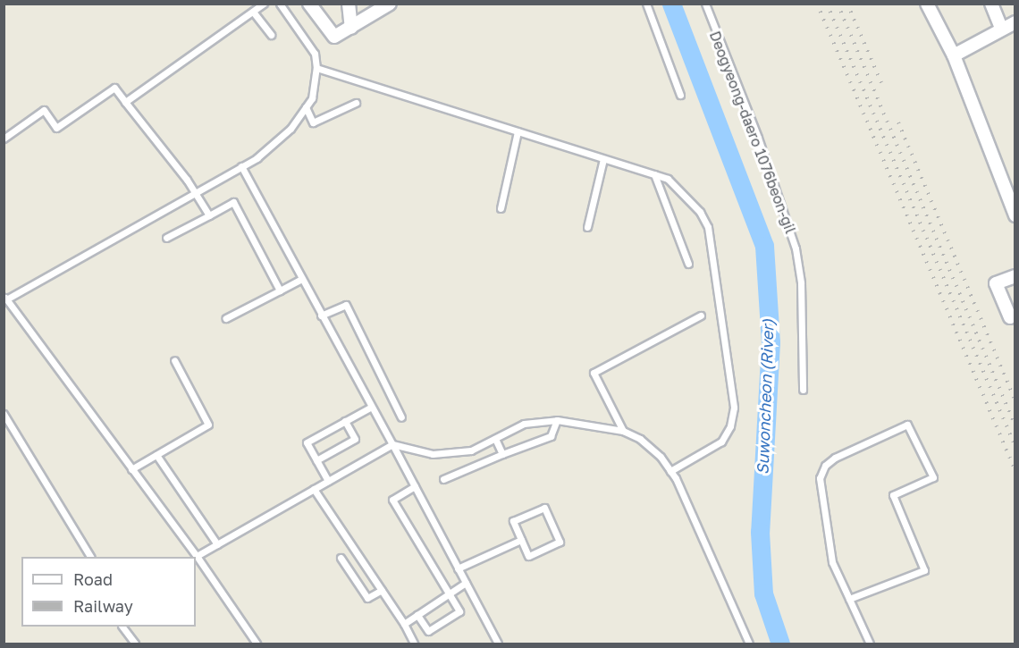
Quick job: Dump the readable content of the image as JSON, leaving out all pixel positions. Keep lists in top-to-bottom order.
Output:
{
  "streets": {
    "lane": ["Deogyeong-daero 1076beon-gil"]
  },
  "water": ["Suwoncheon (River)"],
  "legend": ["Road", "Railway"]
}
